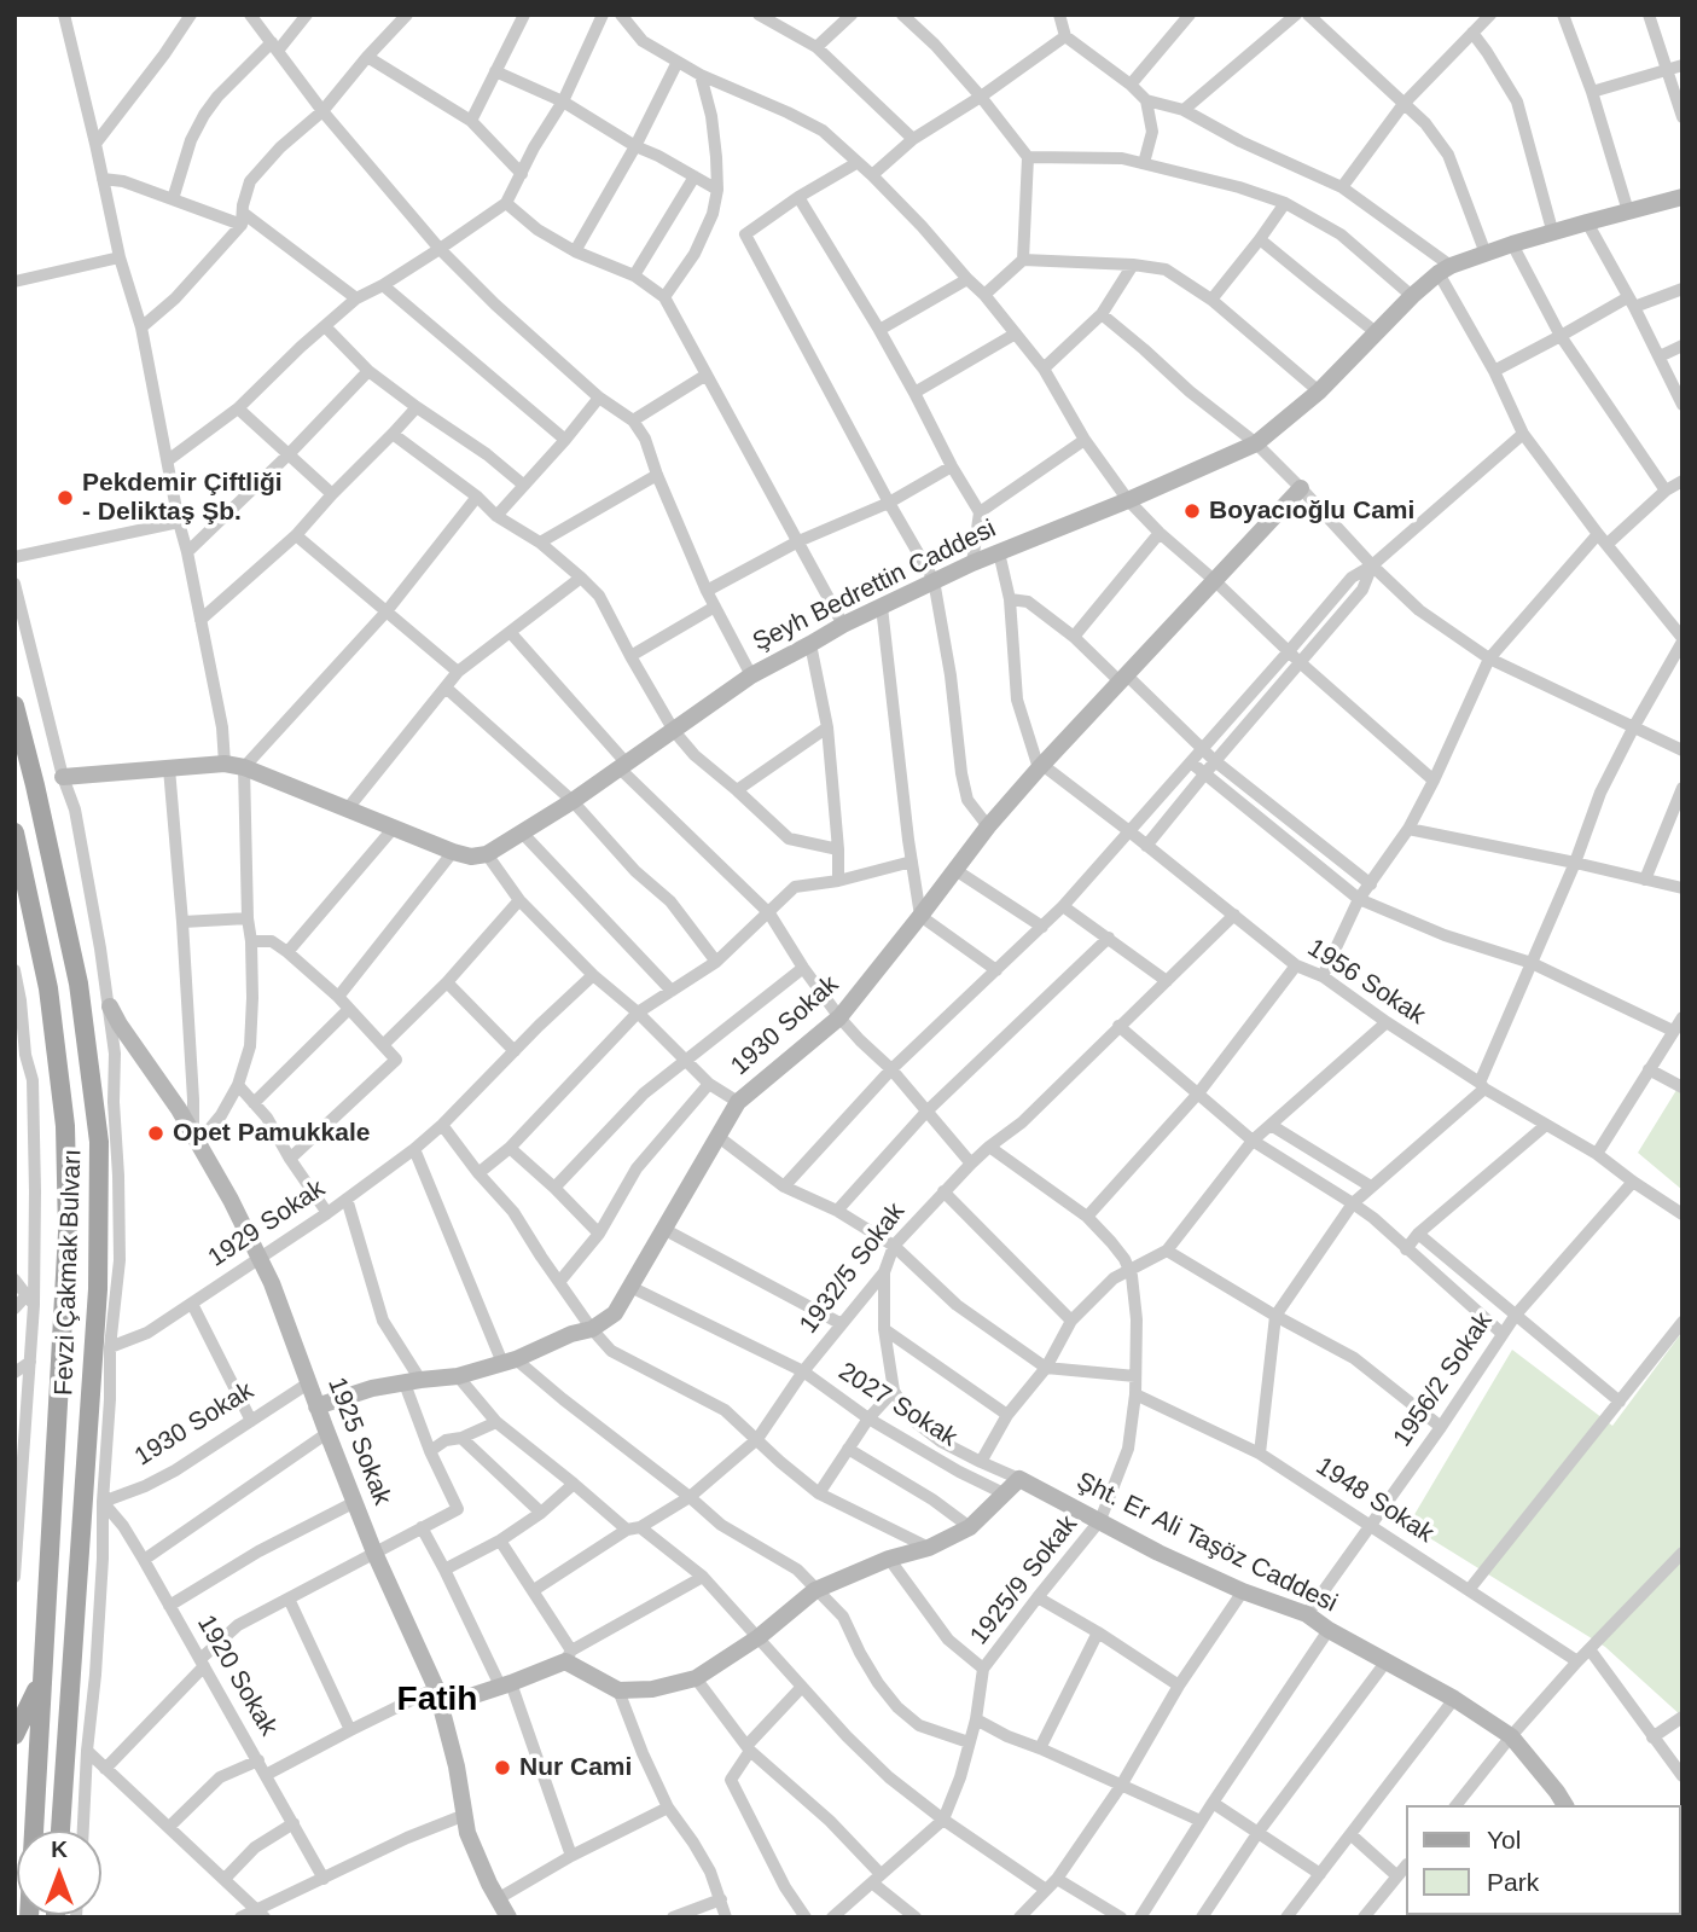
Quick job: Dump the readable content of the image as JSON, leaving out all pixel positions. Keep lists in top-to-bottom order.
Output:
{
  "streets": {
    "main road": ["Fevzi Çakmak Bulvarı"],
    "street": [
      "Şeyh Bedrettin Caddesi",
      "1956 Sokak",
      "1930 Sokak",
      "1929 Sokak",
      "1932/5 Sokak",
      "1956/2 Sokak",
      "2027 Sokak",
      "1925 Sokak",
      "1948 Sokak",
      "Şht. Er Ali Taşöz Caddesi",
      "1925/9 Sokak",
      "1920 Sokak"
    ]
  },
  "crossings": [
    ["1956 Sokak", "1930 Sokak"],
    ["1956 Sokak", "1932/5 Sokak"],
    ["1956 Sokak", "1956/2 Sokak"],
    ["1930 Sokak", "2027 Sokak"],
    ["1930 Sokak", "1925 Sokak"],
    ["1930 Sokak", "1920 Sokak"],
    ["1929 Sokak", "1925 Sokak"],
    ["1932/5 Sokak", "2027 Sokak"],
    ["1956/2 Sokak", "1948 Sokak"],
    ["1956/2 Sokak", "Şht. Er Ali Taşöz Caddesi"],
    ["1948 Sokak", "1925/9 Sokak"],
    ["Şht. Er Ali Taşöz Caddesi", "1925/9 Sokak"]
  ],
  "districts": ["Fatih"],
  "places": [
    "Pekdemir Çiftliği - Deliktaş Şb.",
    "Boyacıoğlu Cami",
    "Opet Pamukkale",
    "Nur Cami"
  ],
  "legend": ["Yol", "Park"],
  "north": "top"
}
